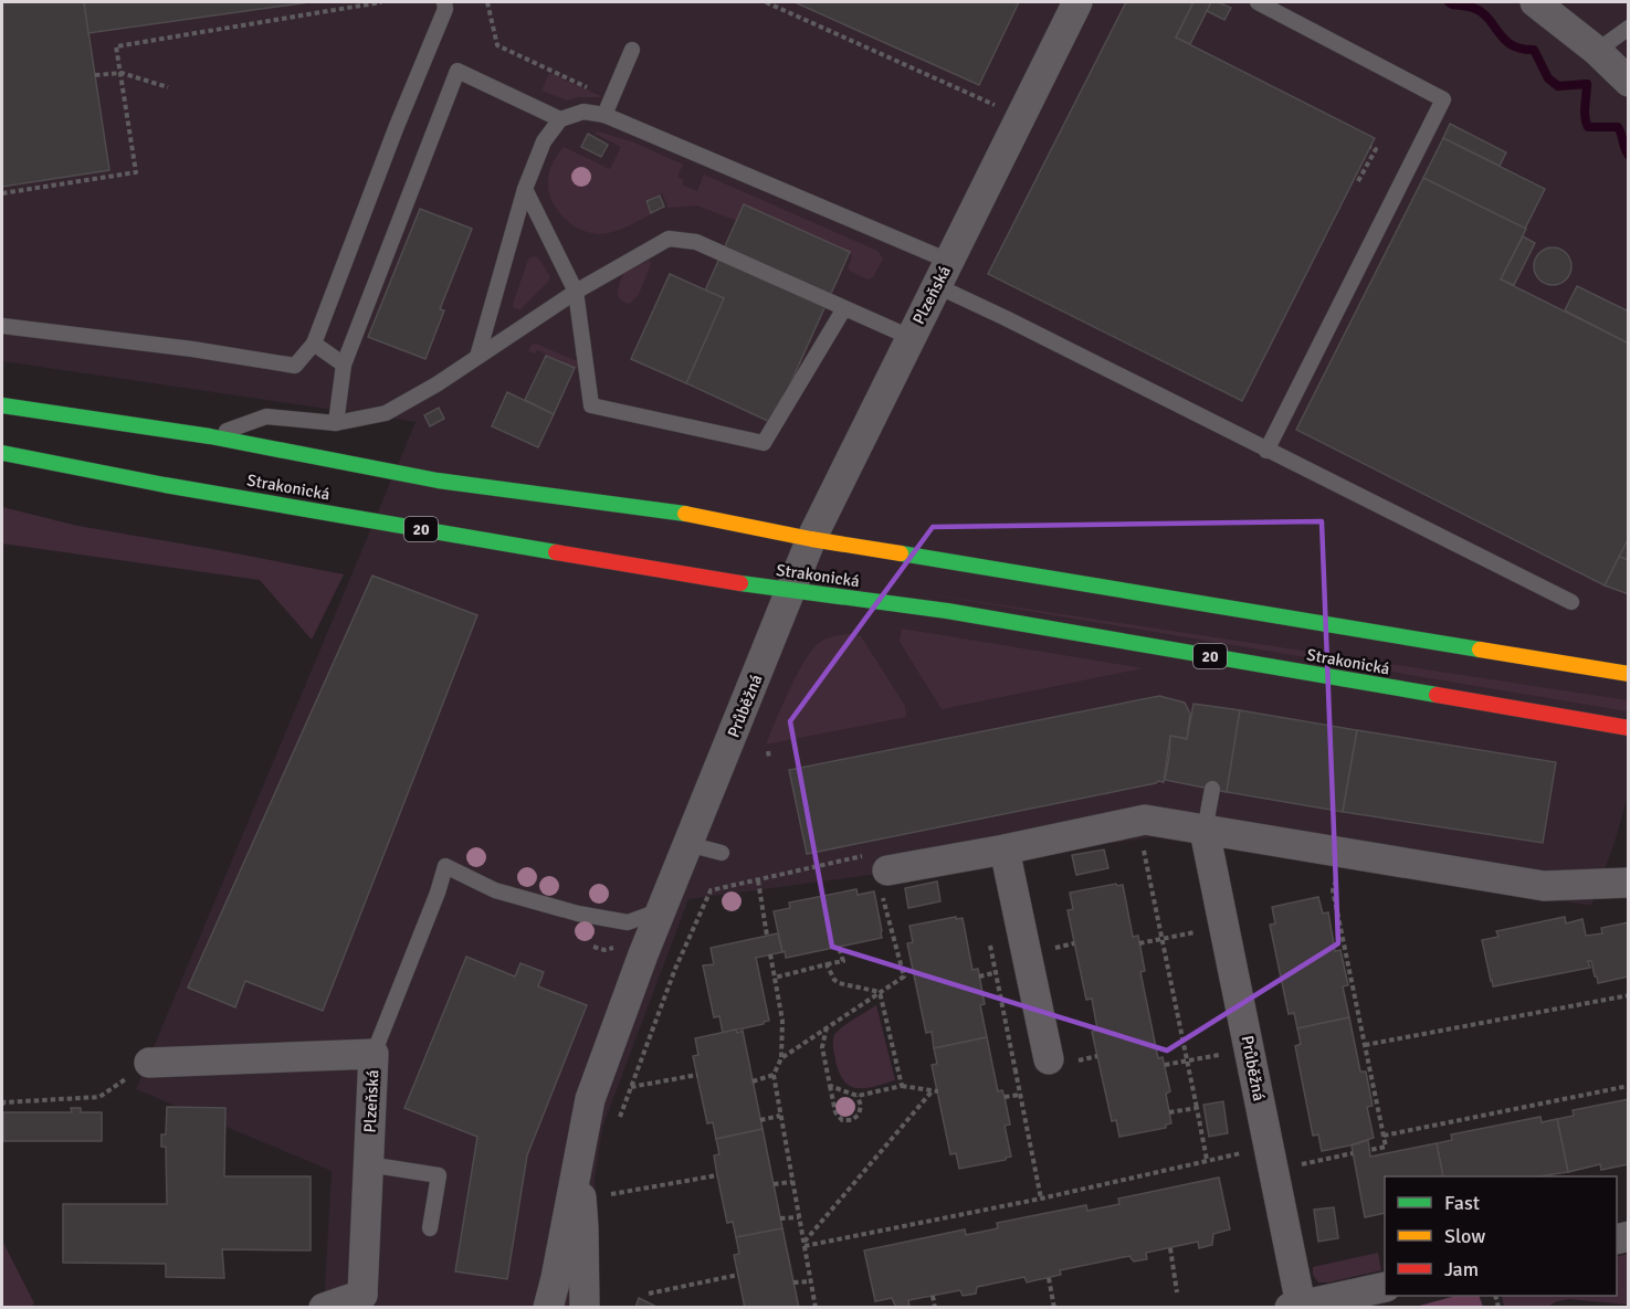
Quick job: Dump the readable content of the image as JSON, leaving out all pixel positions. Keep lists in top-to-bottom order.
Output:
{
  "streets": {
    "main road": ["Strakonická", "20"],
    "street": ["Plzeňská", "Průběžná"]
  },
  "crossings": [
    ["Plzeňská", "Strakonická"],
    ["Plzeňská", "Průběžná"],
    ["Strakonická", "Průběžná"]
  ],
  "legend": ["Fast", "Slow", "Jam"]
}
